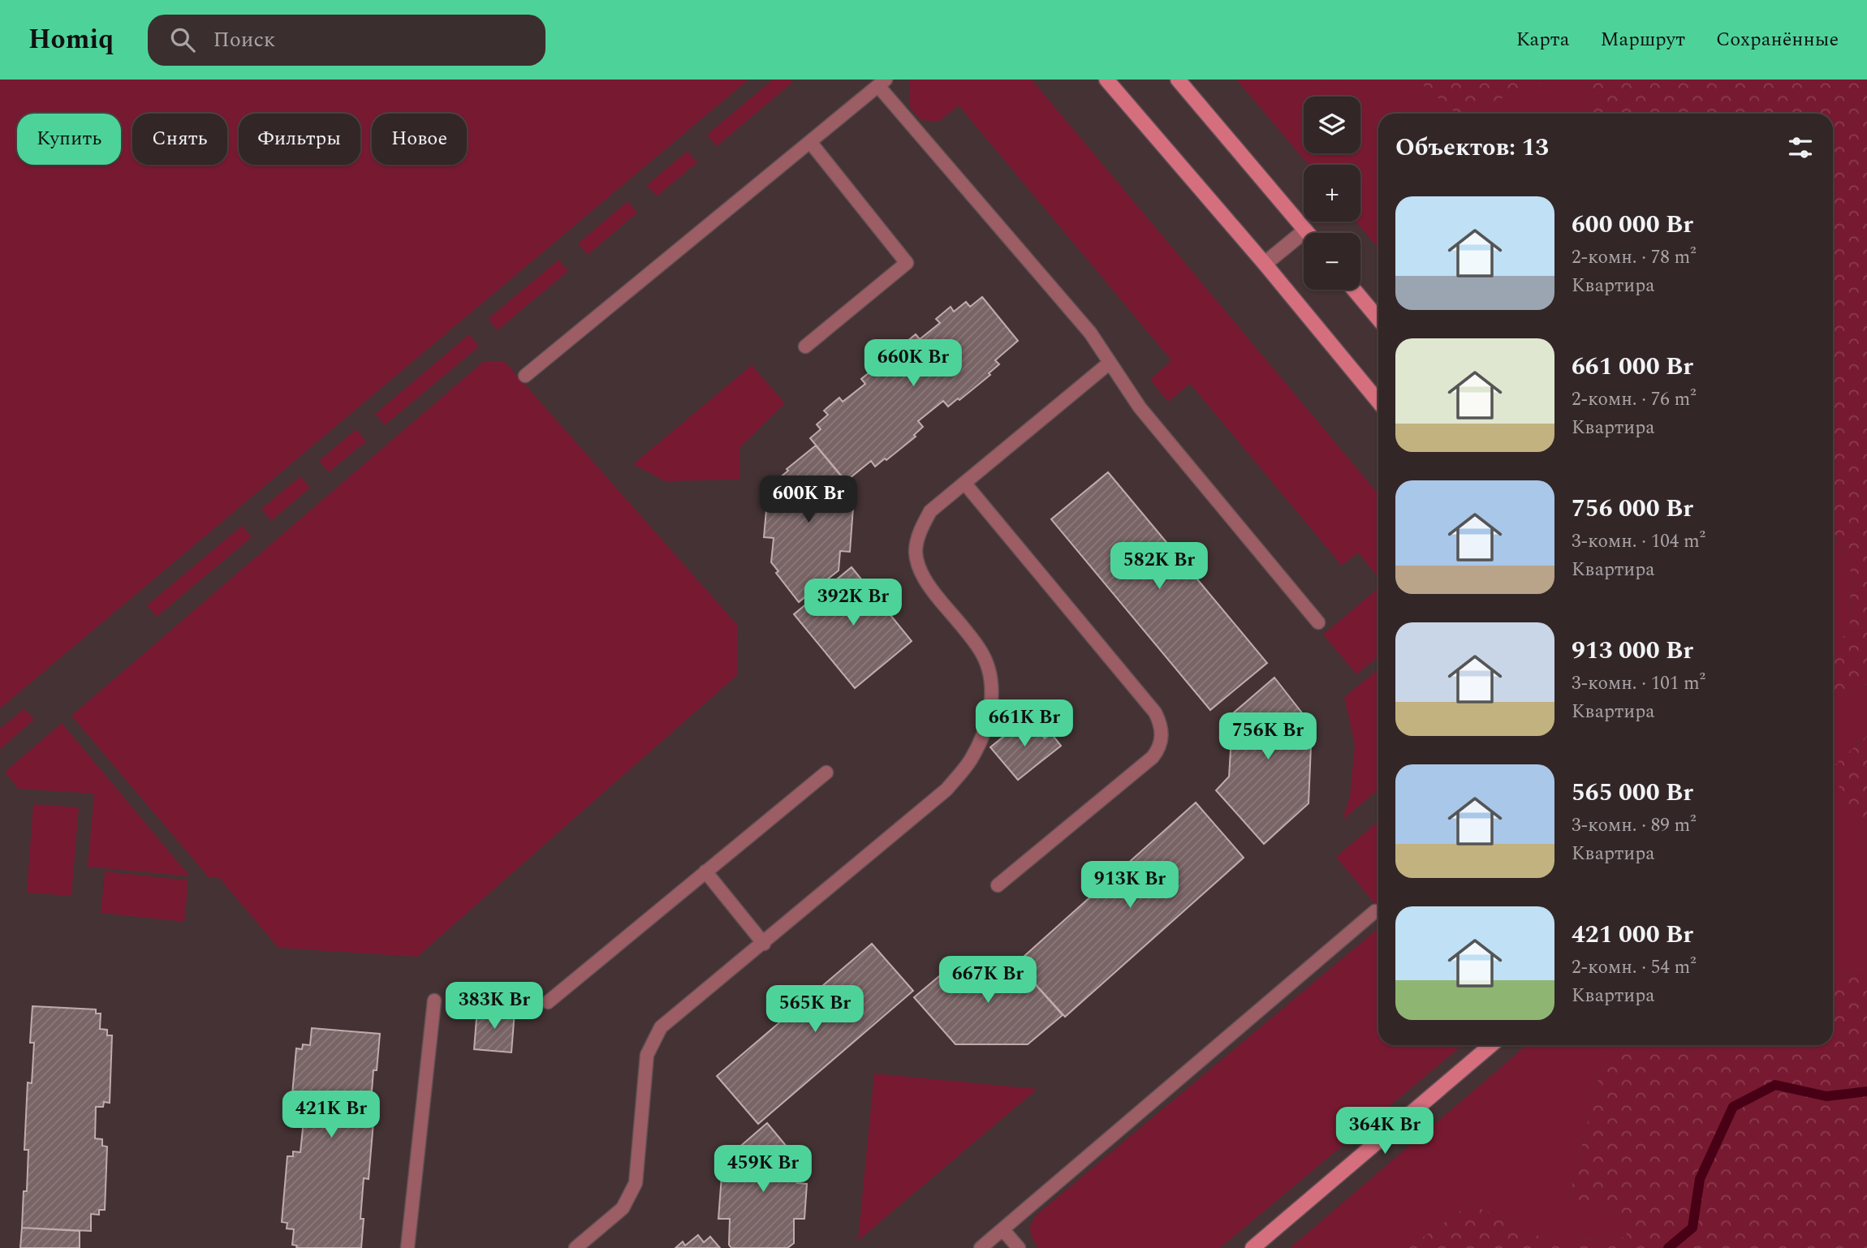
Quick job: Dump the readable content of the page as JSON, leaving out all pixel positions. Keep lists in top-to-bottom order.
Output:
{
  "page": {
    "header": "Homiq",
    "search": "Поиск",
    "nav": ["Карта", "Маршрут", "Сохранённые"],
    "map_buttons": ["+", "−"],
    "chip": [
      "Купить",
      "Снять",
      "Фильтры",
      "Новое"
    ],
    "heading": "Объектов: 13",
    "list": [
      {
        "name": "600 000 Br",
        "note": "2-комн. · 78 m² · Квартира"
      },
      {
        "name": "661 000 Br",
        "note": "2-комн. · 76 m² · Квартира"
      },
      {
        "name": "756 000 Br",
        "note": "3-комн. · 104 m² · Квартира"
      },
      {
        "name": "913 000 Br",
        "note": "3-комн. · 101 m² · Квартира"
      },
      {
        "name": "565 000 Br",
        "note": "3-комн. · 89 m² · Квартира"
      },
      {
        "name": "421 000 Br",
        "note": "2-комн. · 54 m² · Квартира"
      }
    ],
    "price": [
      "660K Br",
      "600K Br",
      "582K Br",
      "392K Br",
      "661K Br",
      "756K Br",
      "913K Br",
      "667K Br",
      "383K Br",
      "565K Br",
      "421K Br",
      "364K Br",
      "459K Br"
    ]
  }
}
